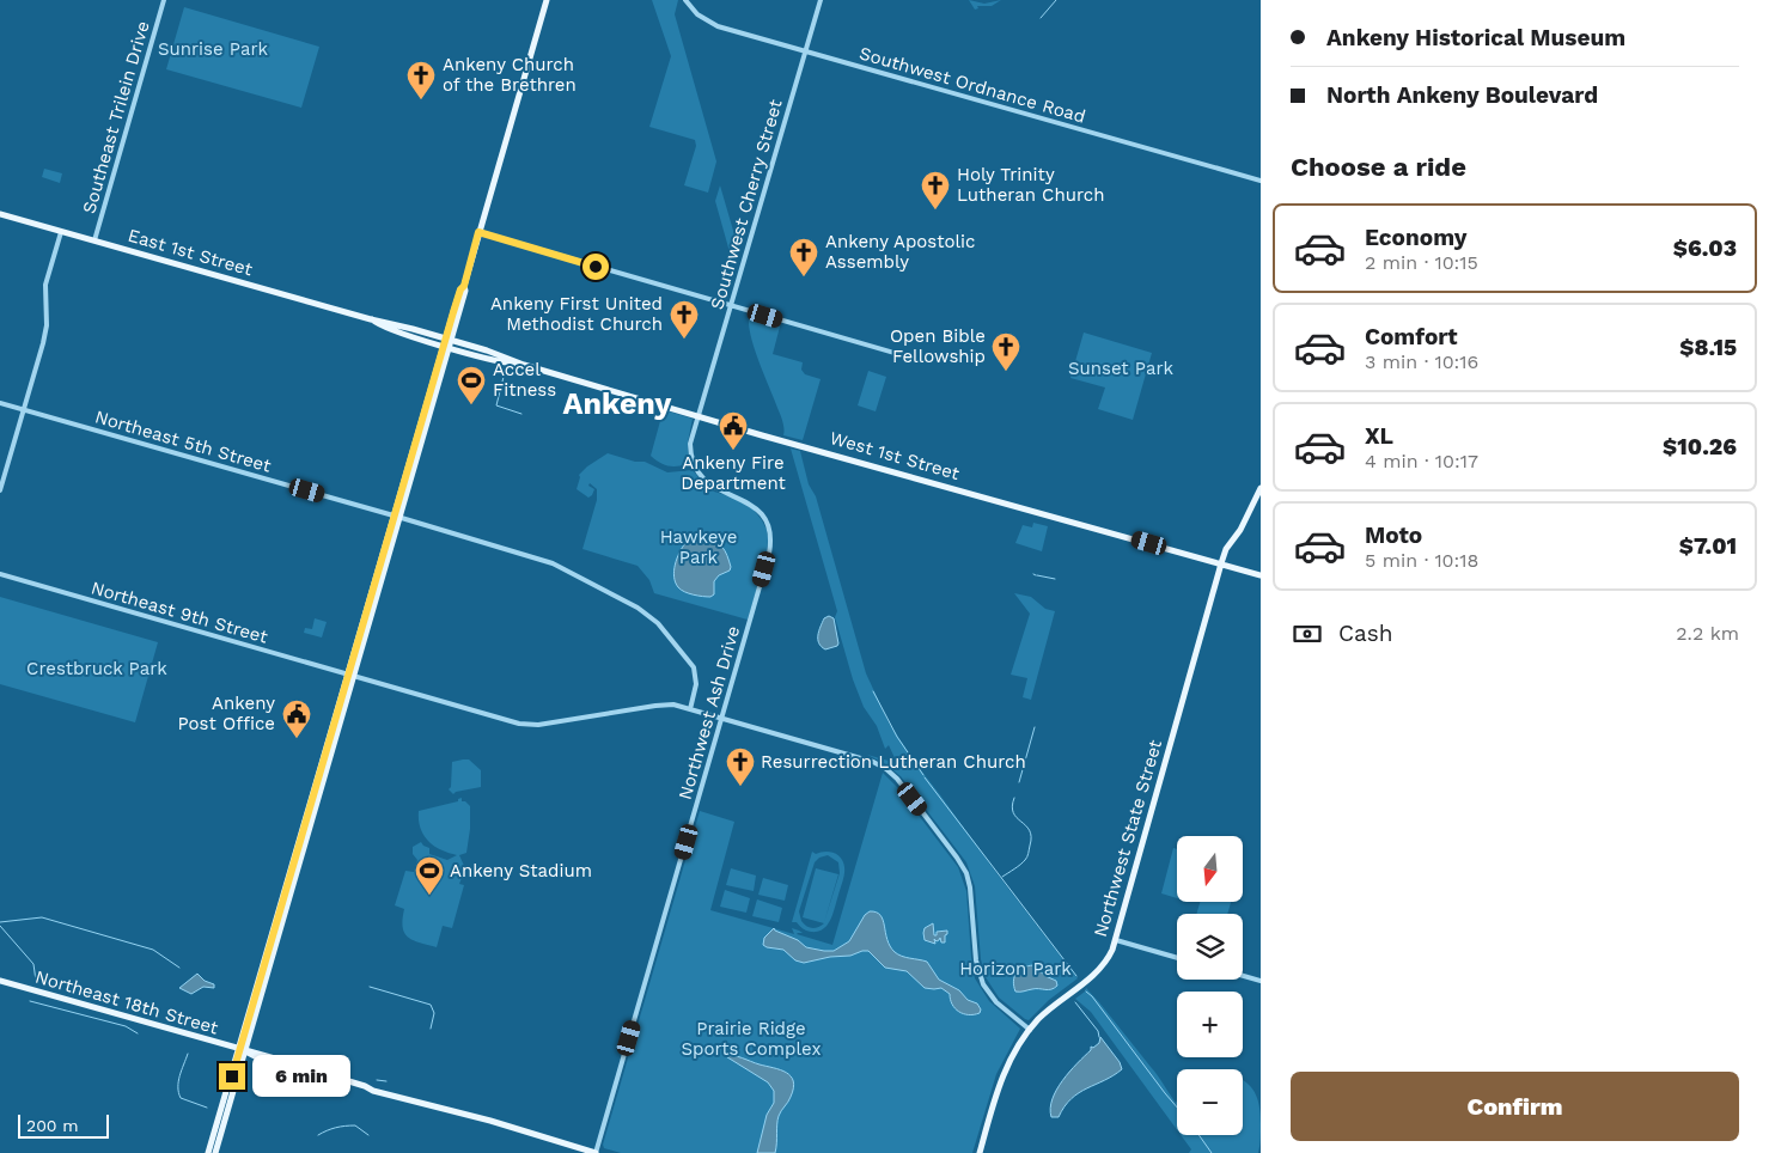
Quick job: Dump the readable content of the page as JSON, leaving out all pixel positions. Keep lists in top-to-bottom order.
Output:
{
  "streets": {
    "main road": [
      "East 1st Street",
      "West 1st Street",
      "Northwest State Street",
      "Northeast 18th Street"
    ],
    "street": [
      "Southwest Ordnance Road",
      "Southeast Trilein Drive",
      "Southwest Cherry Street",
      "Northeast 5th Street",
      "Northeast 9th Street",
      "Northwest Ash Drive"
    ]
  },
  "crossings": [
    ["Southwest Ordnance Road", "Southwest Cherry Street"],
    ["Southeast Trilein Drive", "East 1st Street"],
    ["Southwest Cherry Street", "West 1st Street"],
    ["Southwest Cherry Street", "Northwest Ash Drive"],
    ["East 1st Street", "West 1st Street"],
    ["Northeast 5th Street", "Northeast 9th Street"],
    ["West 1st Street", "Northwest Ash Drive"],
    ["West 1st Street", "Northwest State Street"],
    ["Northeast 9th Street", "Northwest Ash Drive"],
    ["Northeast 9th Street", "Northwest State Street"],
    ["Northwest Ash Drive", "Northeast 18th Street"]
  ],
  "districts": ["Ankeny"],
  "parks": [
    "Sunrise Park",
    "Sunset Park",
    "Hawkeye Park",
    "Crestbruck Park",
    "Horizon Park",
    "Prairie Ridge Sports Complex"
  ],
  "places": {
    "church": [
      "Ankeny Church of the Brethren",
      "Holy Trinity Lutheran Church",
      "Ankeny Apostolic Assembly",
      "Ankeny First United Methodist Church",
      "Open Bible Fellowship",
      "Resurrection Lutheran Church"
    ],
    "sports": ["Accel Fitness", "Ankeny Stadium"],
    "public building": ["Ankeny Fire Department", "Ankeny Post Office"]
  },
  "scale_bar": "200 m",
  "north": "bottom",
  "page": {
    "banner": ["Ankeny Historical Museum", "North Ankeny Boulevard"],
    "heading": "Choose a ride",
    "list": [
      {
        "name": "Economy",
        "note": "2 min · 10:15",
        "value": "$6.03"
      },
      {
        "name": "Comfort",
        "note": "3 min · 10:16",
        "value": "$8.15"
      },
      {
        "name": "XL",
        "note": "4 min · 10:17",
        "value": "$10.26"
      },
      {
        "name": "Moto",
        "note": "5 min · 10:18",
        "value": "$7.01"
      }
    ],
    "pay": ["Cash", "2.2 km"],
    "map_buttons": ["+", "−"],
    "bubble": "6 min",
    "buttons": "Confirm",
    "scale": "200 m"
  }
}
